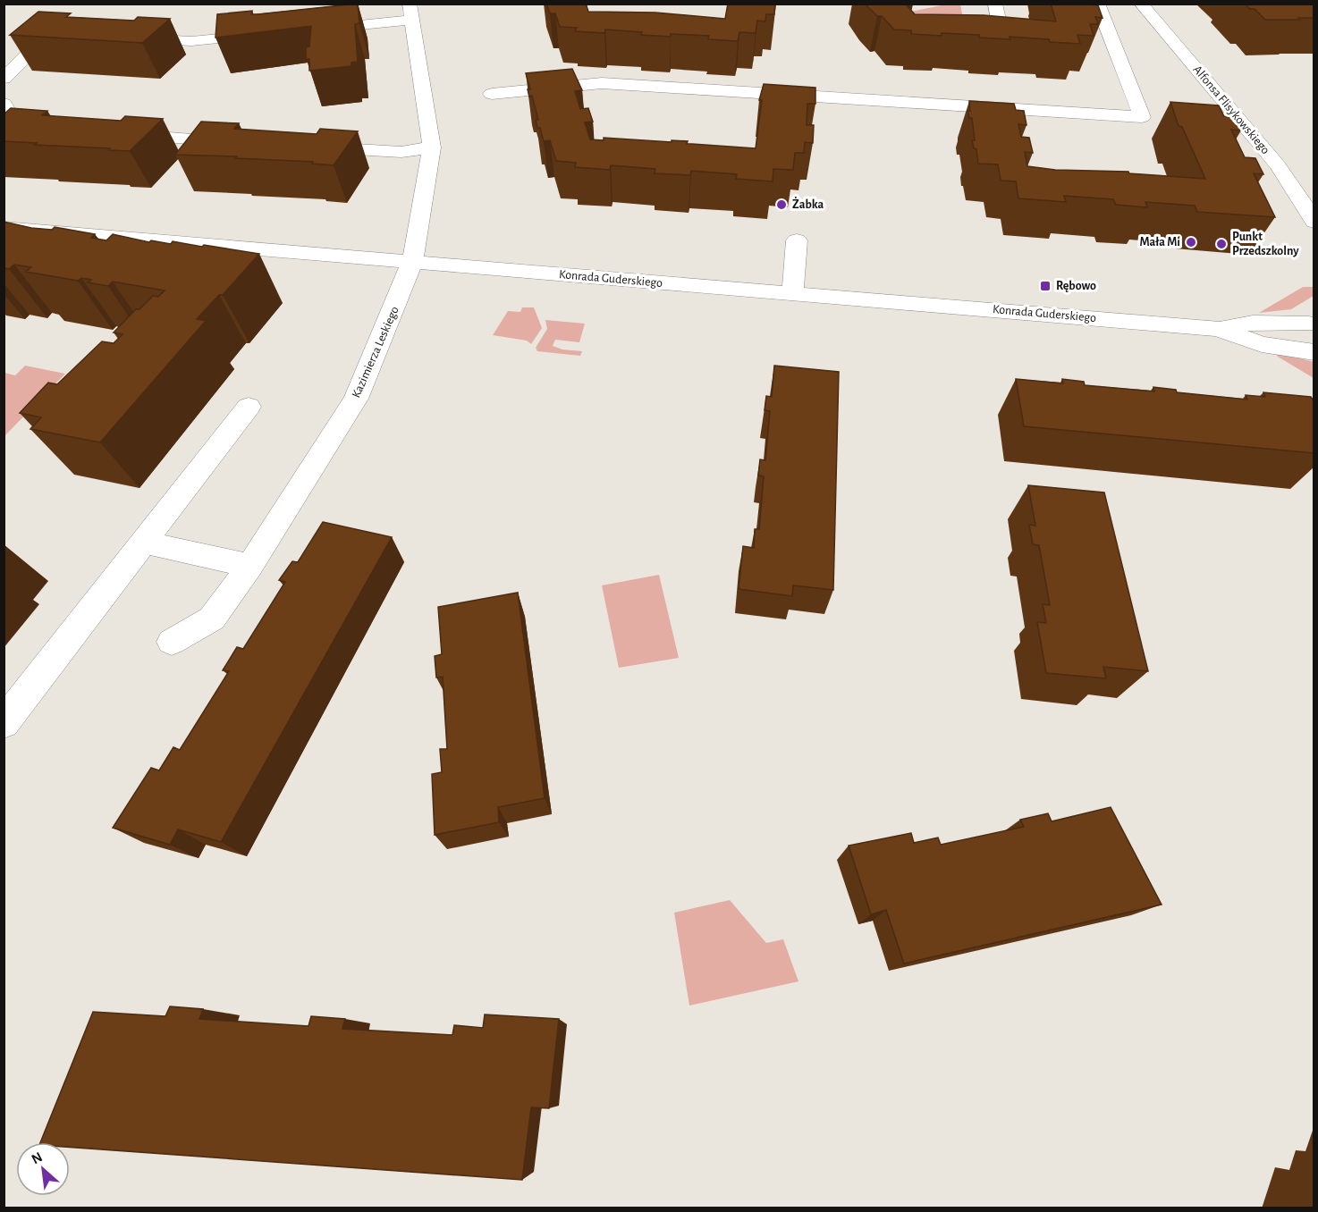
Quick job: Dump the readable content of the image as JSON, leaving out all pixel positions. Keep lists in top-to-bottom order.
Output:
{
  "streets": {
    "street": ["Alfonsa Flisykowskiego", "Konrada Guderskiego", "Kazimierza Leskiego"]
  },
  "crossings": [
    ["Konrada Guderskiego", "Kazimierza Leskiego"]
  ],
  "places": {
    "other": ["Żabka", "Mała Mi", "Punkt Przedszkolny"],
    "transit": ["Rębowo"]
  },
  "north": "top left"
}
